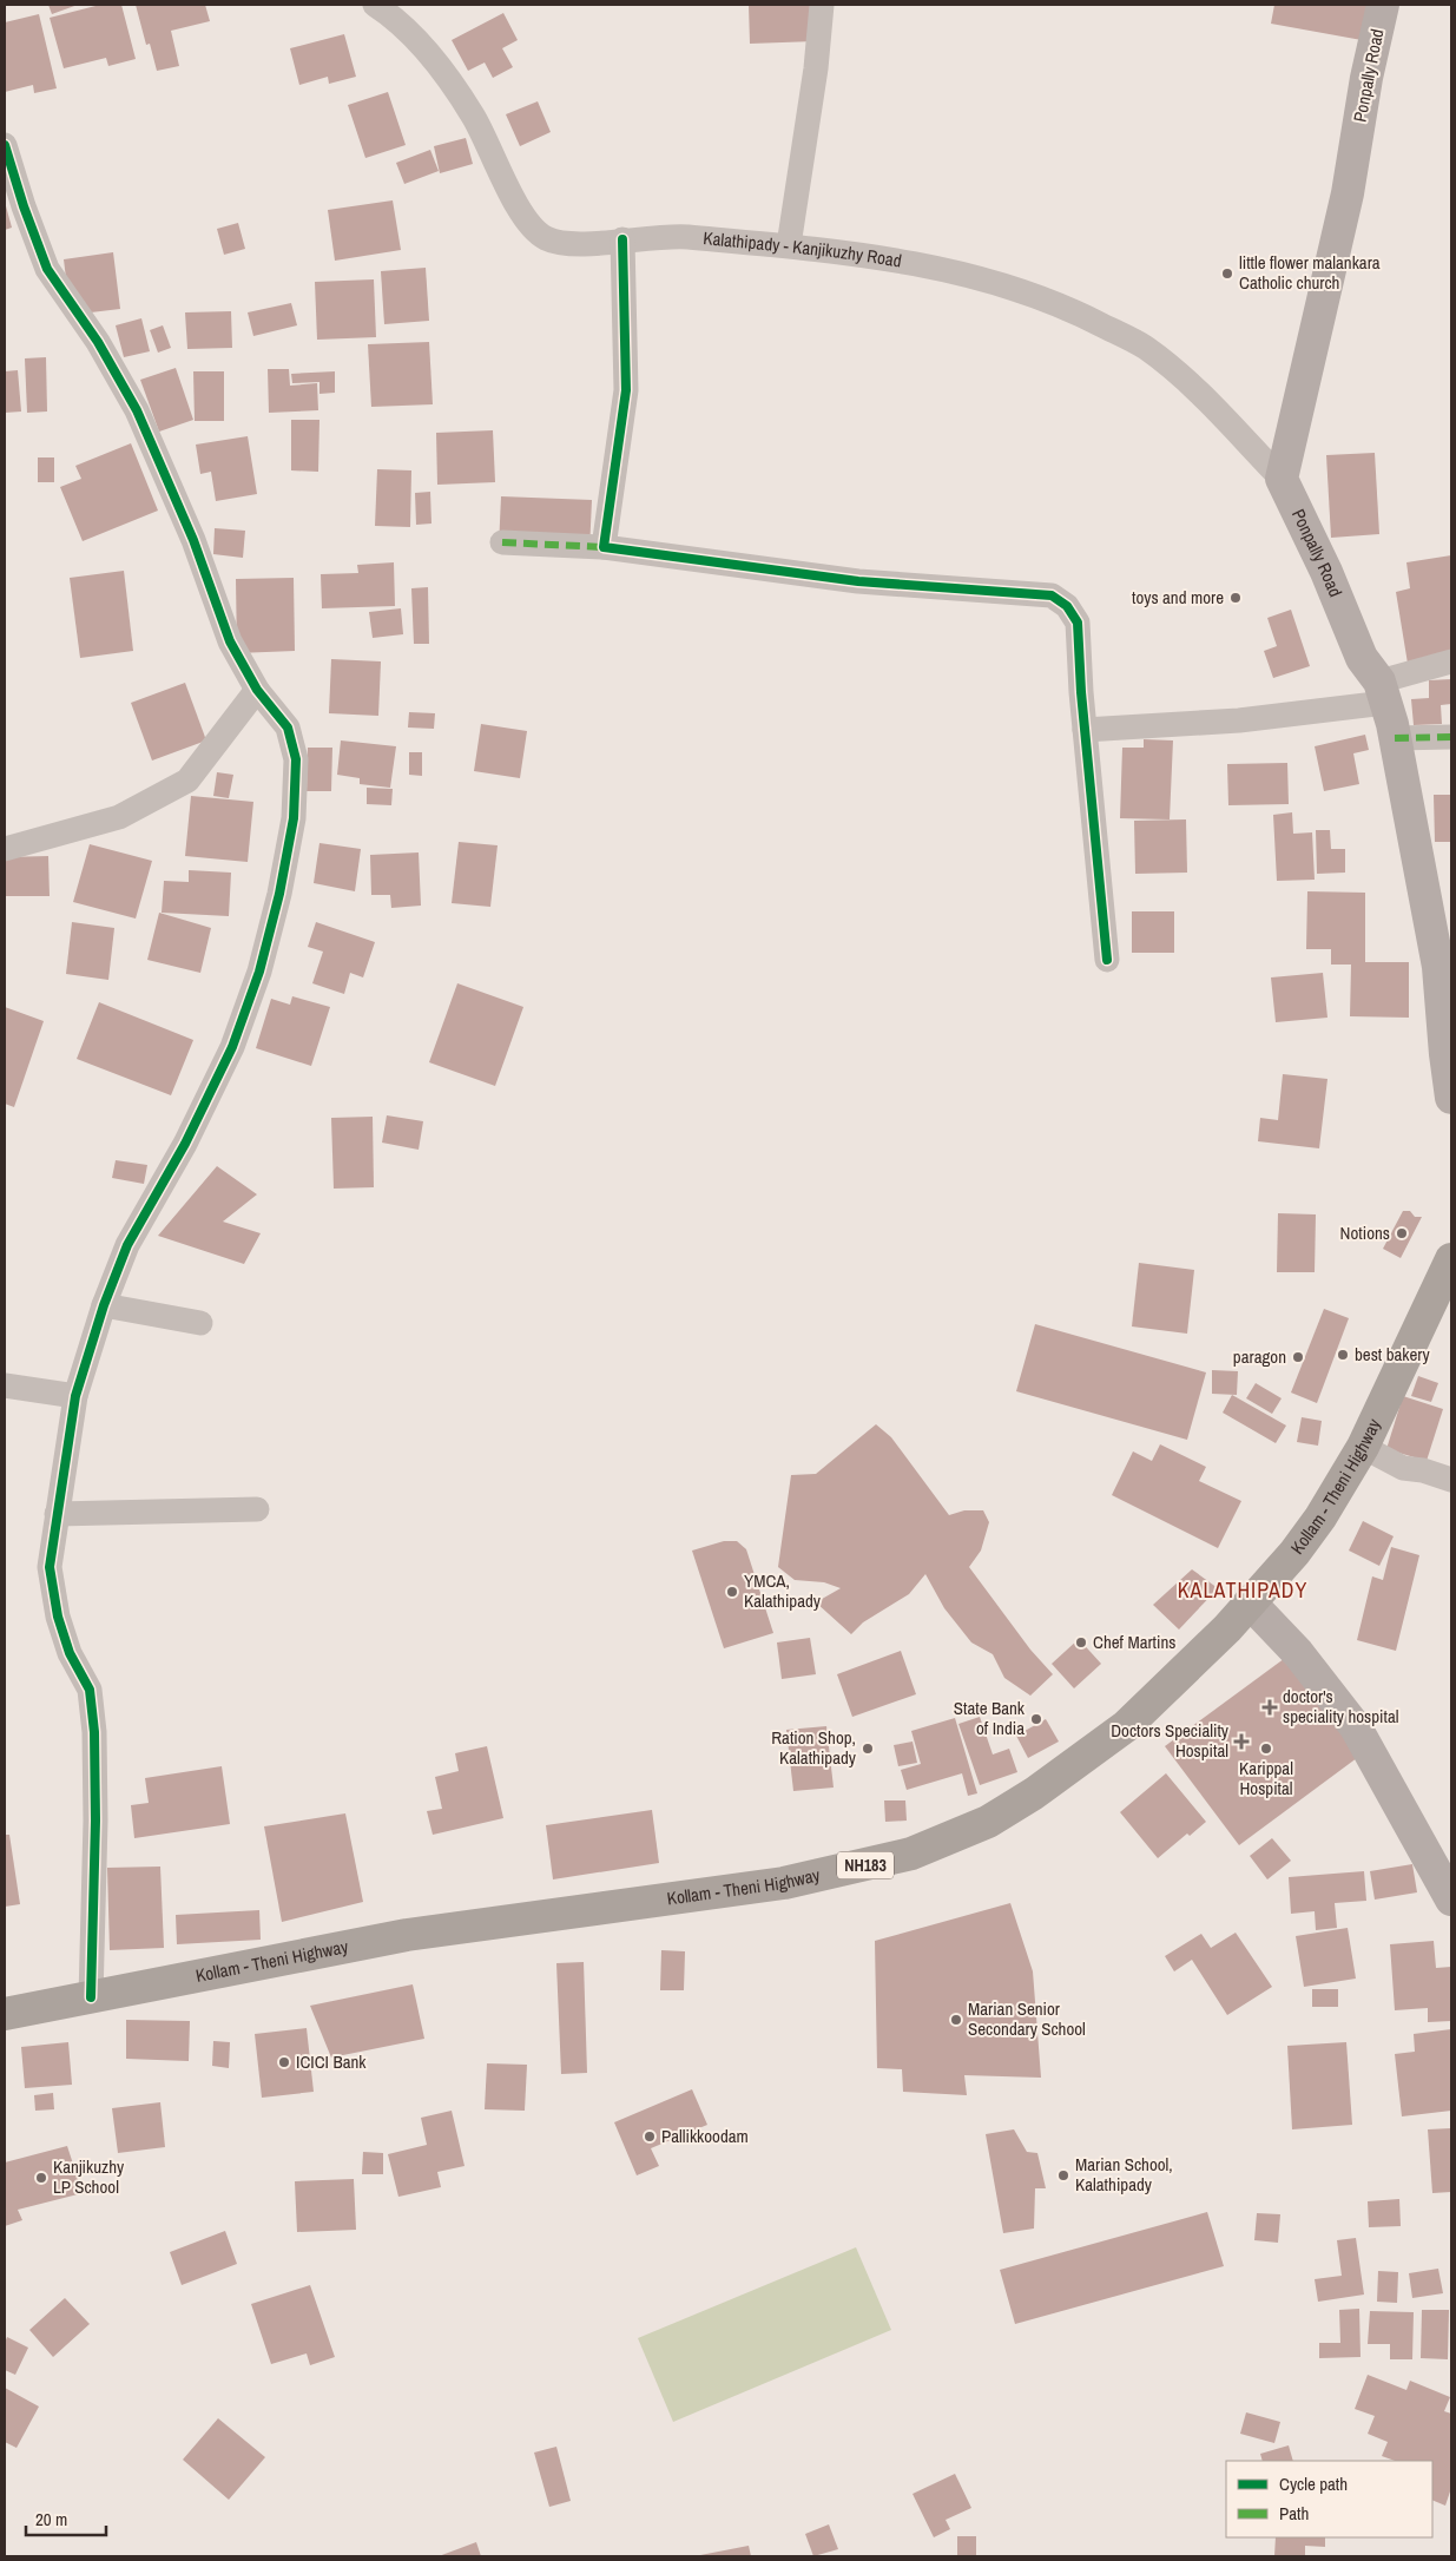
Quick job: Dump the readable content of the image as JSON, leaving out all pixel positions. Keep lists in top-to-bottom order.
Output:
{
  "streets": {
    "highway": ["Kollam - Theni Highway", "NH183"],
    "main road": ["Ponpally Road"],
    "street": ["Kalathipady - Kanjikuzhy Road"]
  },
  "crossings": [
    ["Ponpally Road", "Kalathipady - Kanjikuzhy Road"]
  ],
  "districts": ["KALATHIPADY"],
  "places": {
    "other": [
      "little flower malankara Catholic church",
      "toys and more",
      "Notions",
      "best bakery",
      "paragon",
      "YMCA, Kalathipady",
      "Chef Martins",
      "State Bank of India",
      "Ration Shop, Kalathipady",
      "Karippal Hospital",
      "Marian Senior Secondary School",
      "ICICI Bank",
      "Pallikkoodam",
      "Marian School, Kalathipady",
      "Kanjikuzhy LP School"
    ],
    "health": ["doctor's speciality hospital", "Doctors Speciality Hospital"]
  },
  "legend": ["Cycle path", "Path"],
  "scale_bar": "20 m"
}
